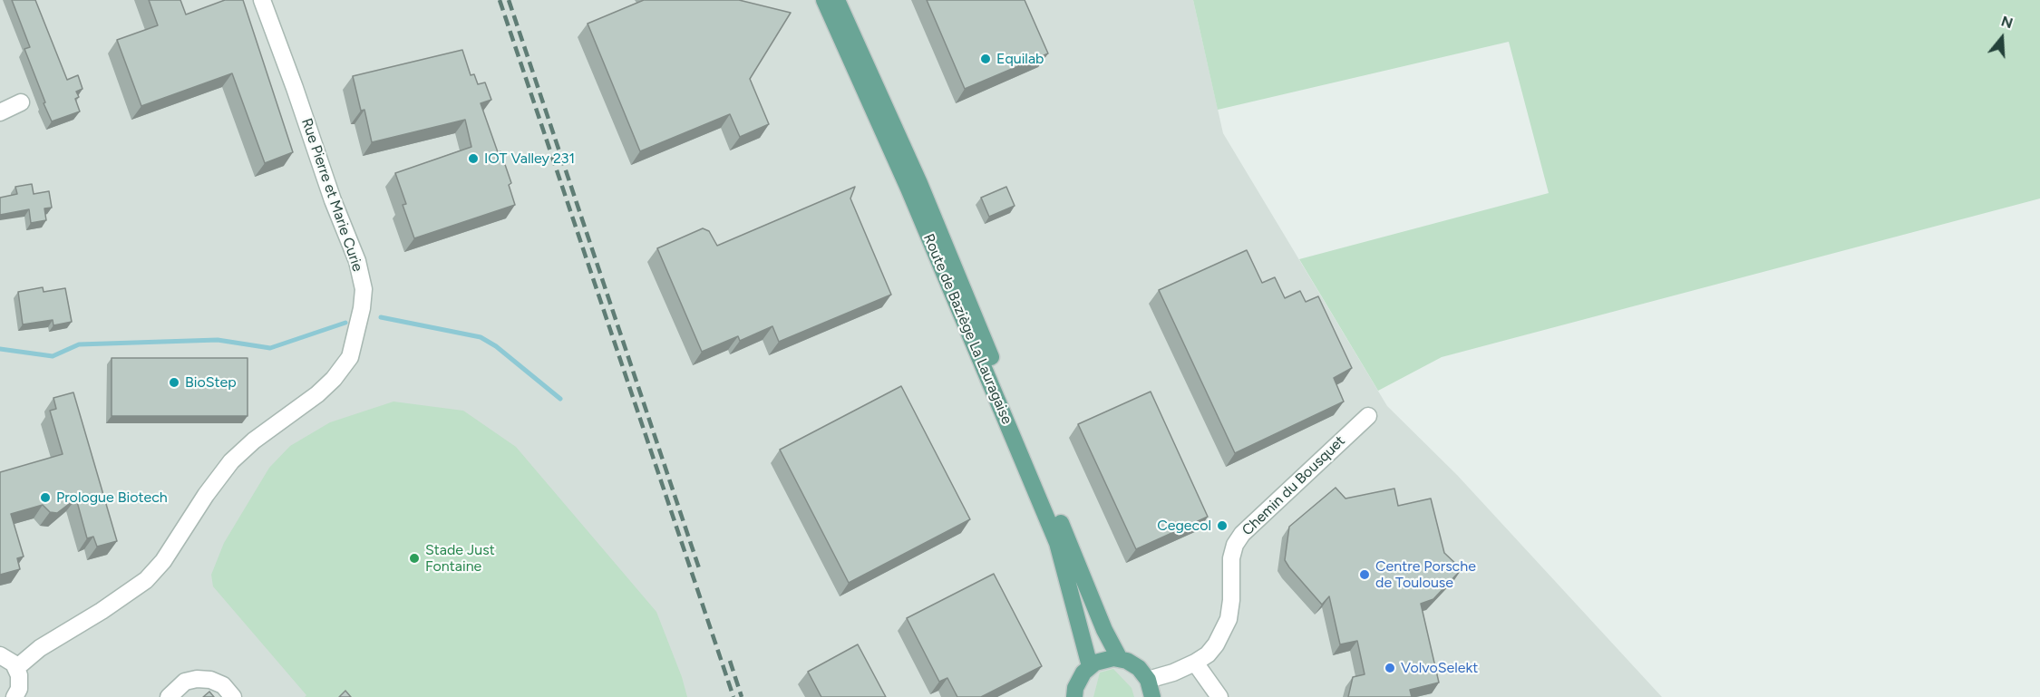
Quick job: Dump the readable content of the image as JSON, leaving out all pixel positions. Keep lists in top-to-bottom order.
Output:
{
  "streets": {
    "main road": ["Route de Baziège La Lauragaise"],
    "street": ["Rue Pierre et Marie Curie", "Chemin du Bousquet"]
  },
  "places": [
    "Equilab",
    "IOT Valley 231",
    "BioStep",
    "Prologue Biotech",
    "Cegecol",
    "Stade Just Fontaine",
    "Centre Porsche de Toulouse",
    "VolvoSelekt"
  ],
  "north": "top"
}
